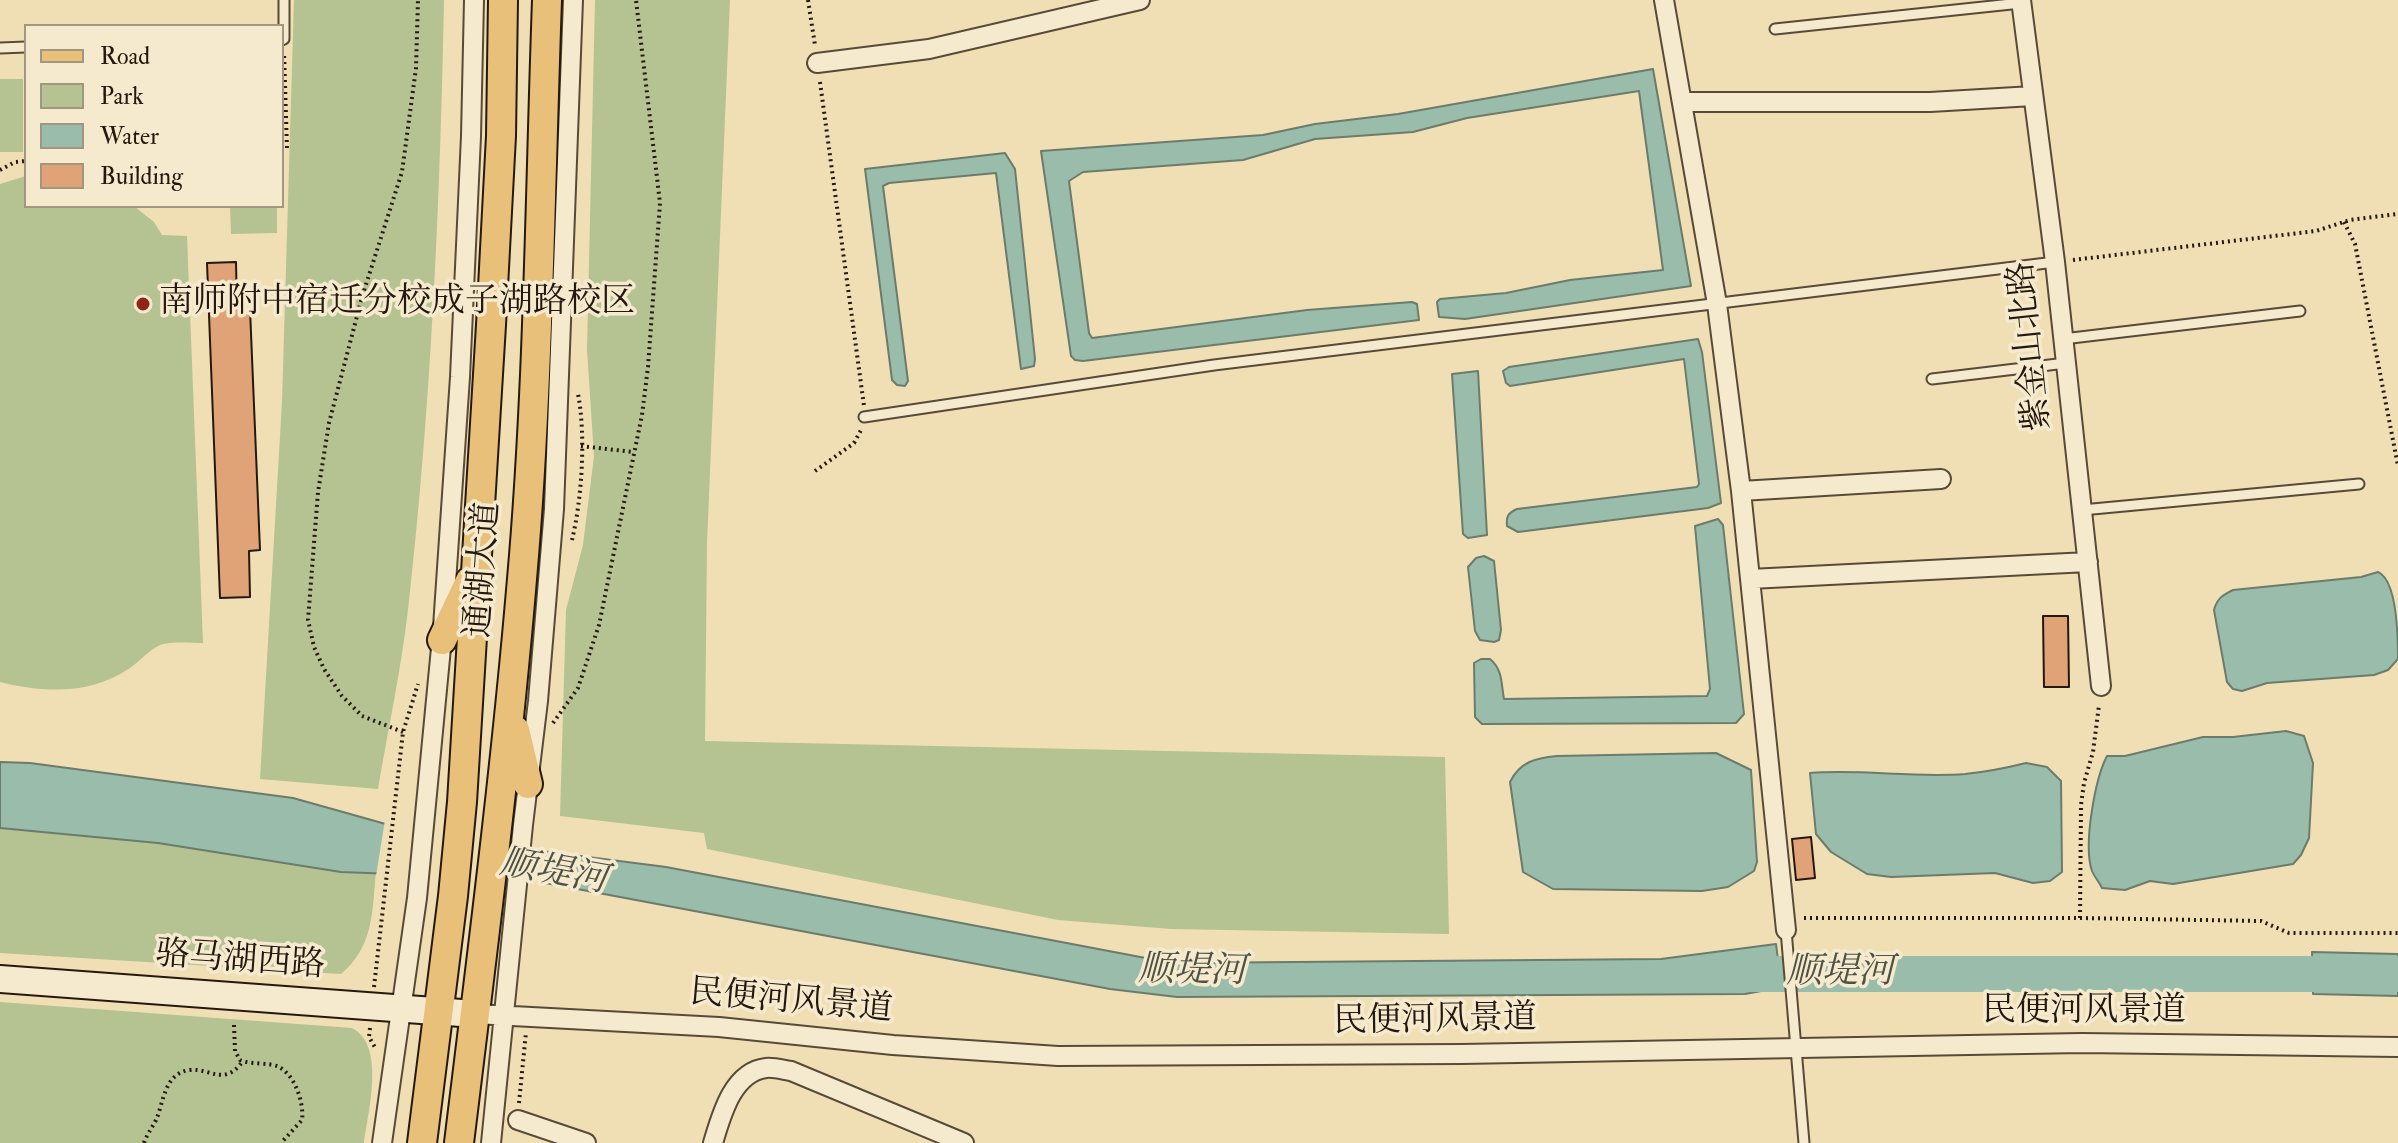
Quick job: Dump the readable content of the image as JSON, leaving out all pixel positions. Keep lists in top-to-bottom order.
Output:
{
  "streets": {
    "main road": ["通湖大道"],
    "street": ["紫金山北路", "骆马湖西路", "民便河风景道"]
  },
  "crossings": [
    ["通湖大道", "骆马湖西路"],
    ["通湖大道", "民便河风景道"],
    ["骆马湖西路", "民便河风景道"]
  ],
  "water": ["顺堤河"],
  "places": ["南师附中宿迁分校成子湖路校区"],
  "legend": [
    "Road",
    "Park",
    "Water",
    "Building"
  ]
}
